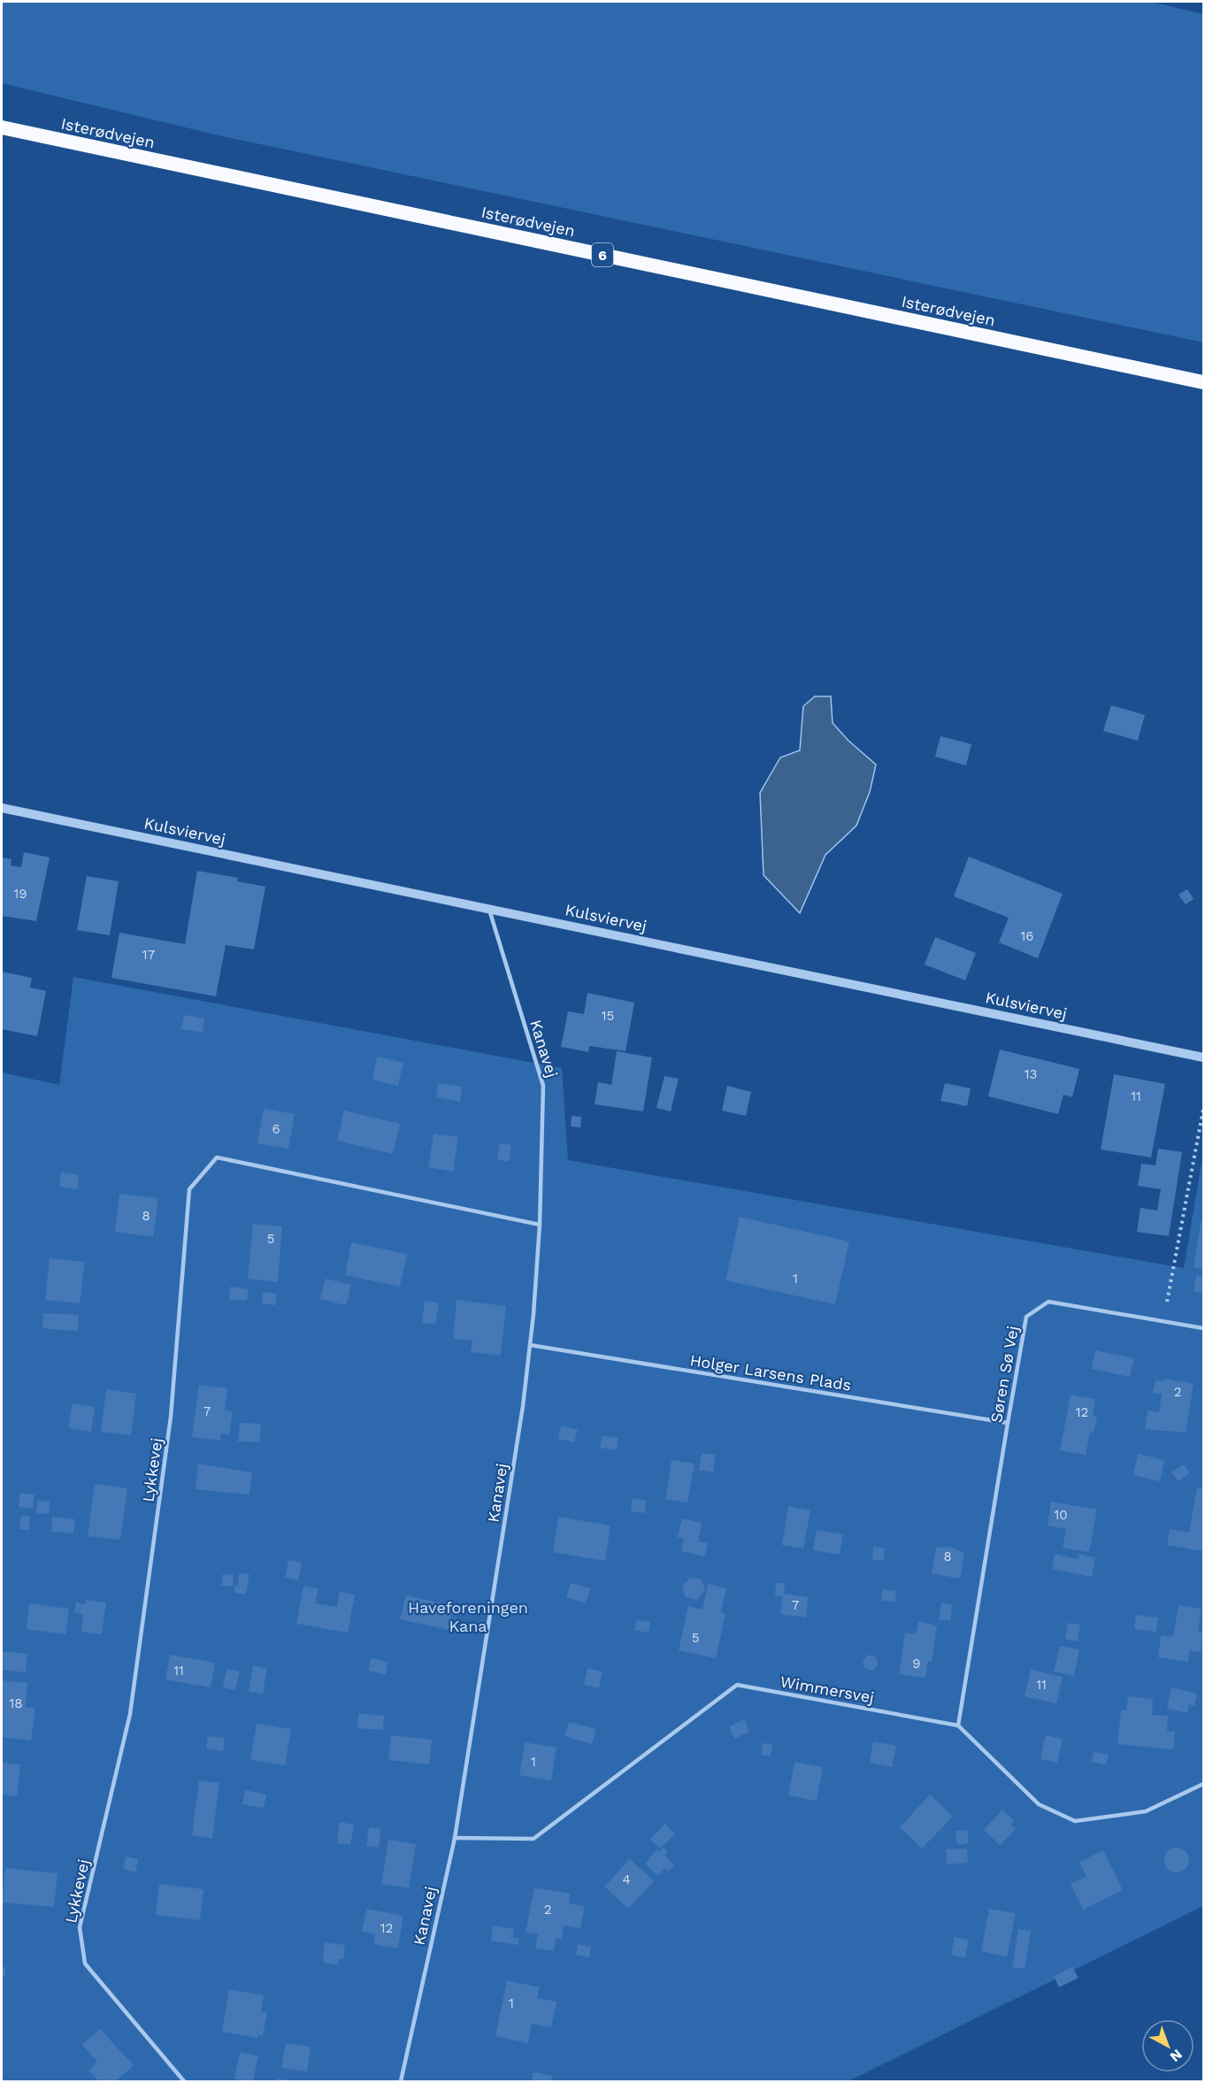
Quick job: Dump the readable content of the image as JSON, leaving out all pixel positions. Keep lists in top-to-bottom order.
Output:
{
  "streets": {
    "highway": ["Isterødvejen", "6"],
    "street": ["Kulsviervej"],
    "lane": [
      "Kanavej",
      "Holger Larsens Plads",
      "Søren Sø Vej",
      "Lykkevej",
      "Wimmersvej"
    ]
  },
  "crossings": [
    ["Kulsviervej", "Kanavej"],
    ["Kanavej", "Holger Larsens Plads"],
    ["Kanavej", "Lykkevej"],
    ["Kanavej", "Wimmersvej"],
    ["Holger Larsens Plads", "Søren Sø Vej"],
    ["Søren Sø Vej", "Wimmersvej"]
  ],
  "parks": ["Haveforeningen Kana"],
  "house_numbers": [
    "19",
    "16",
    "17",
    "15",
    "13",
    "11",
    "6",
    "8",
    "5",
    "1",
    "2",
    "7",
    "12",
    "10",
    "8",
    "7",
    "5",
    "9",
    "11",
    "11",
    "18",
    "1",
    "4",
    "2",
    "12",
    "1"
  ],
  "north": "bottom right"
}
